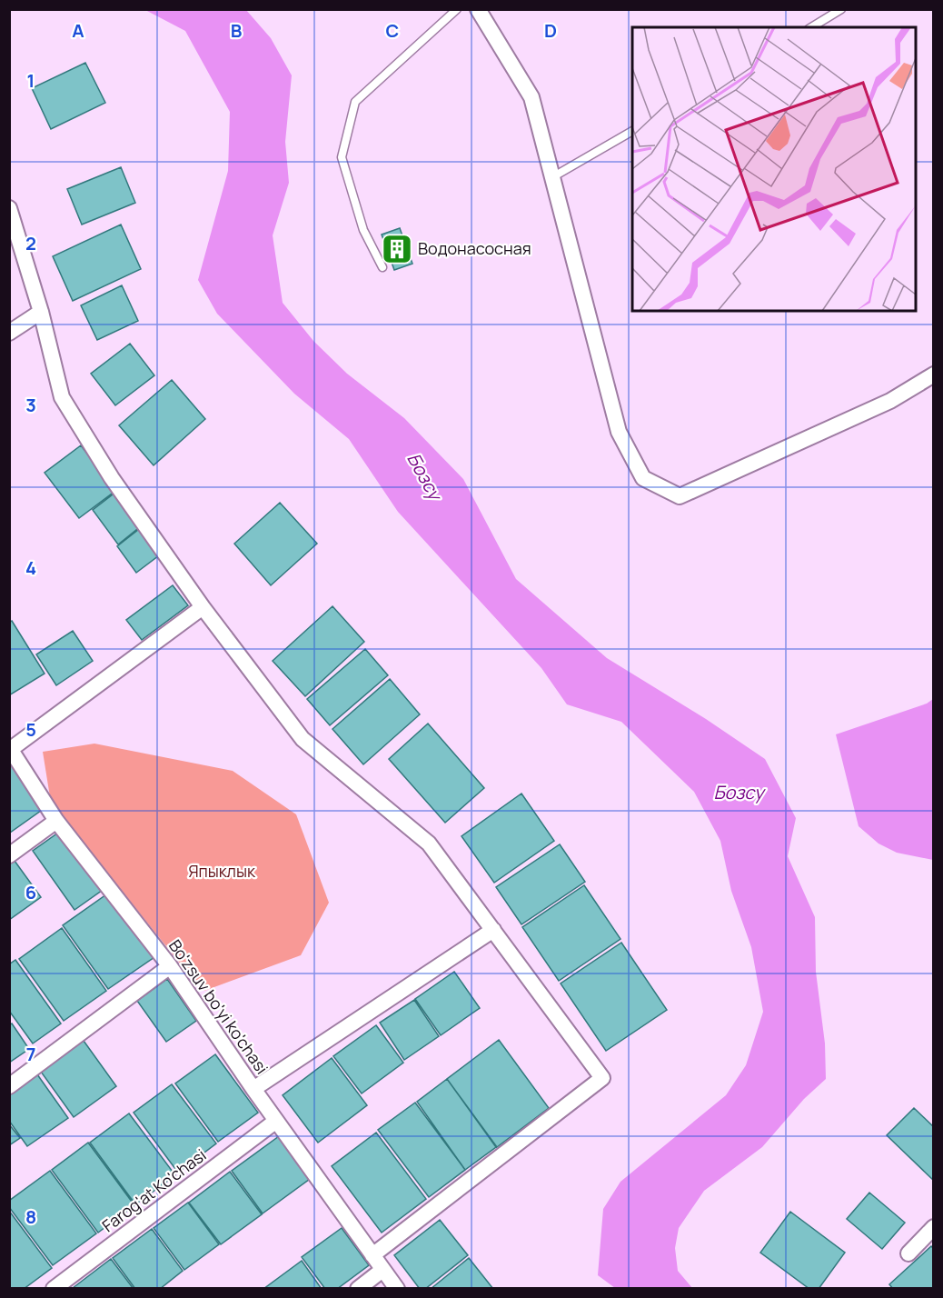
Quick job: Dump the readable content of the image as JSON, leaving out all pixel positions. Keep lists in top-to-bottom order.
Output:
{
  "streets": {
    "street": ["Bo'zsuv bo'yi ko'chasi", "Farog'at Ko'chasi"]
  },
  "crossings": [
    ["Bo'zsuv bo'yi ko'chasi", "Farog'at Ko'chasi"]
  ],
  "water": ["Бозсу"],
  "parks": ["Япыклык"],
  "places": {
    "building": ["Водонасосная"]
  },
  "grid": {
    "columns": [
      "A",
      "B",
      "C",
      "D"
    ],
    "rows": [
      "1",
      "2",
      "3",
      "4",
      "5",
      "6",
      "7",
      "8"
    ]
  }
}
